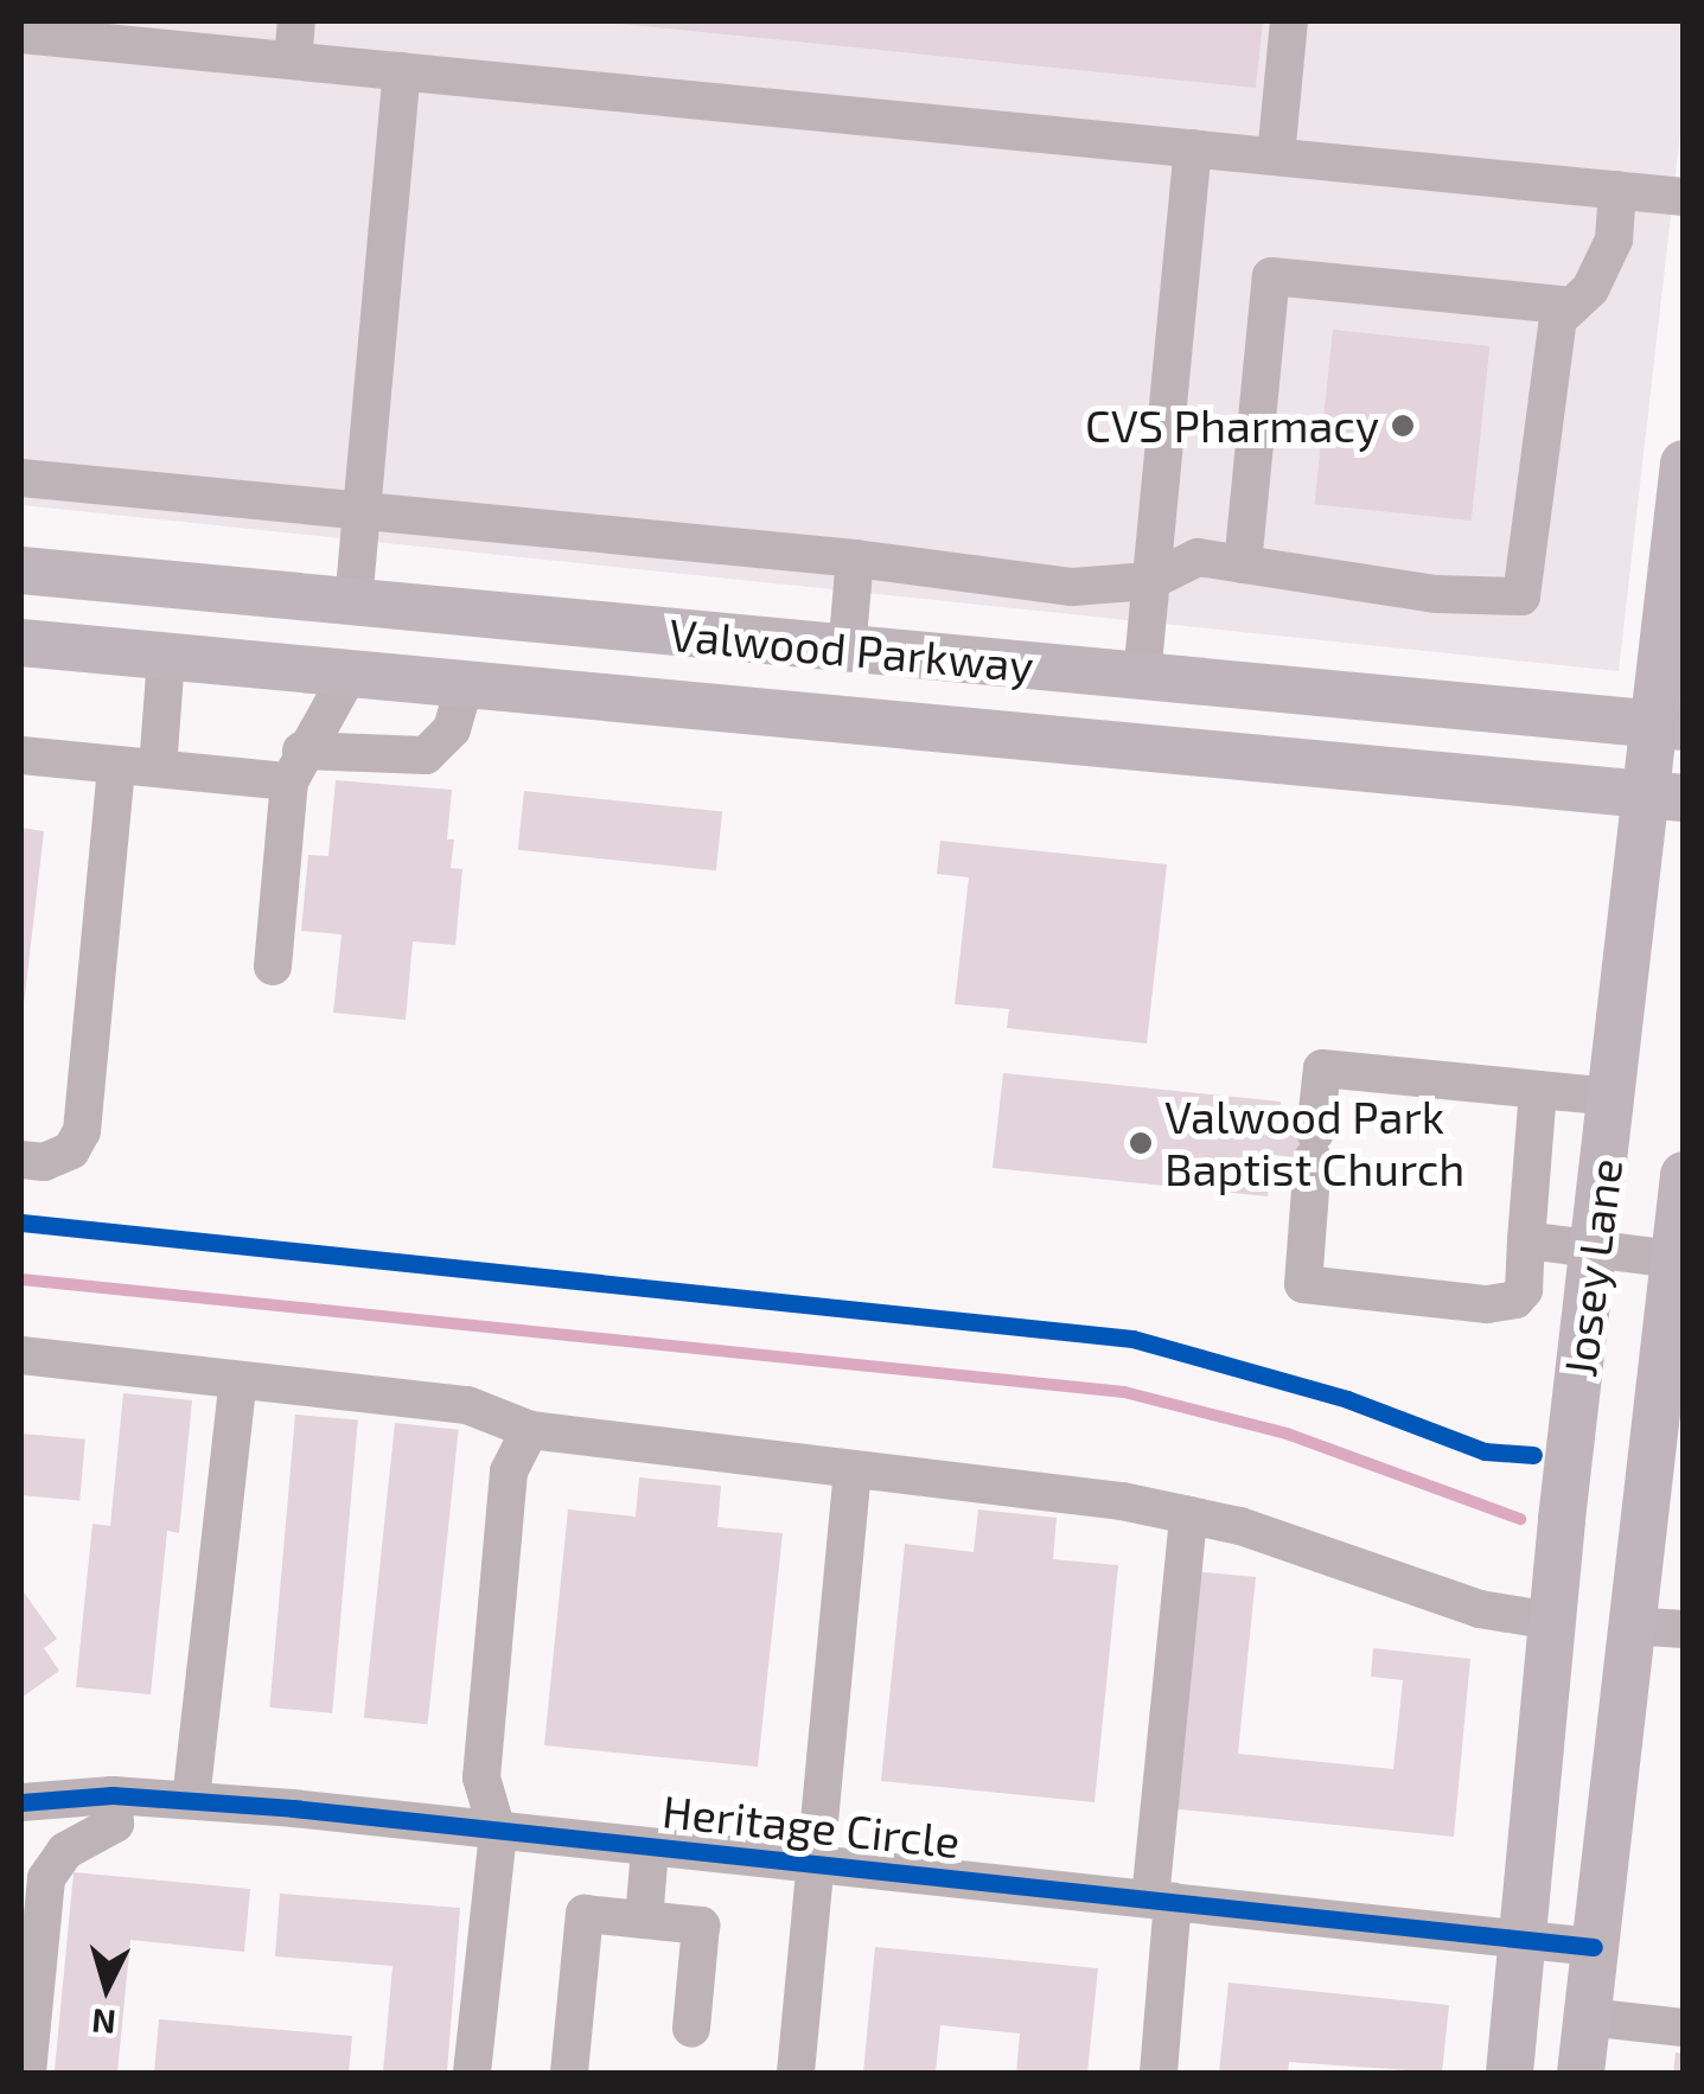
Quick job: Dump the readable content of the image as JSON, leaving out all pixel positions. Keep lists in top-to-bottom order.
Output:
{
  "streets": {
    "main road": ["Valwood Parkway", "Josey Lane"],
    "street": ["Heritage Circle"]
  },
  "crossings": [
    ["Valwood Parkway", "Josey Lane"],
    ["Josey Lane", "Heritage Circle"]
  ],
  "places": ["CVS Pharmacy", "Valwood Park Baptist Church"],
  "north": "bottom"
}
